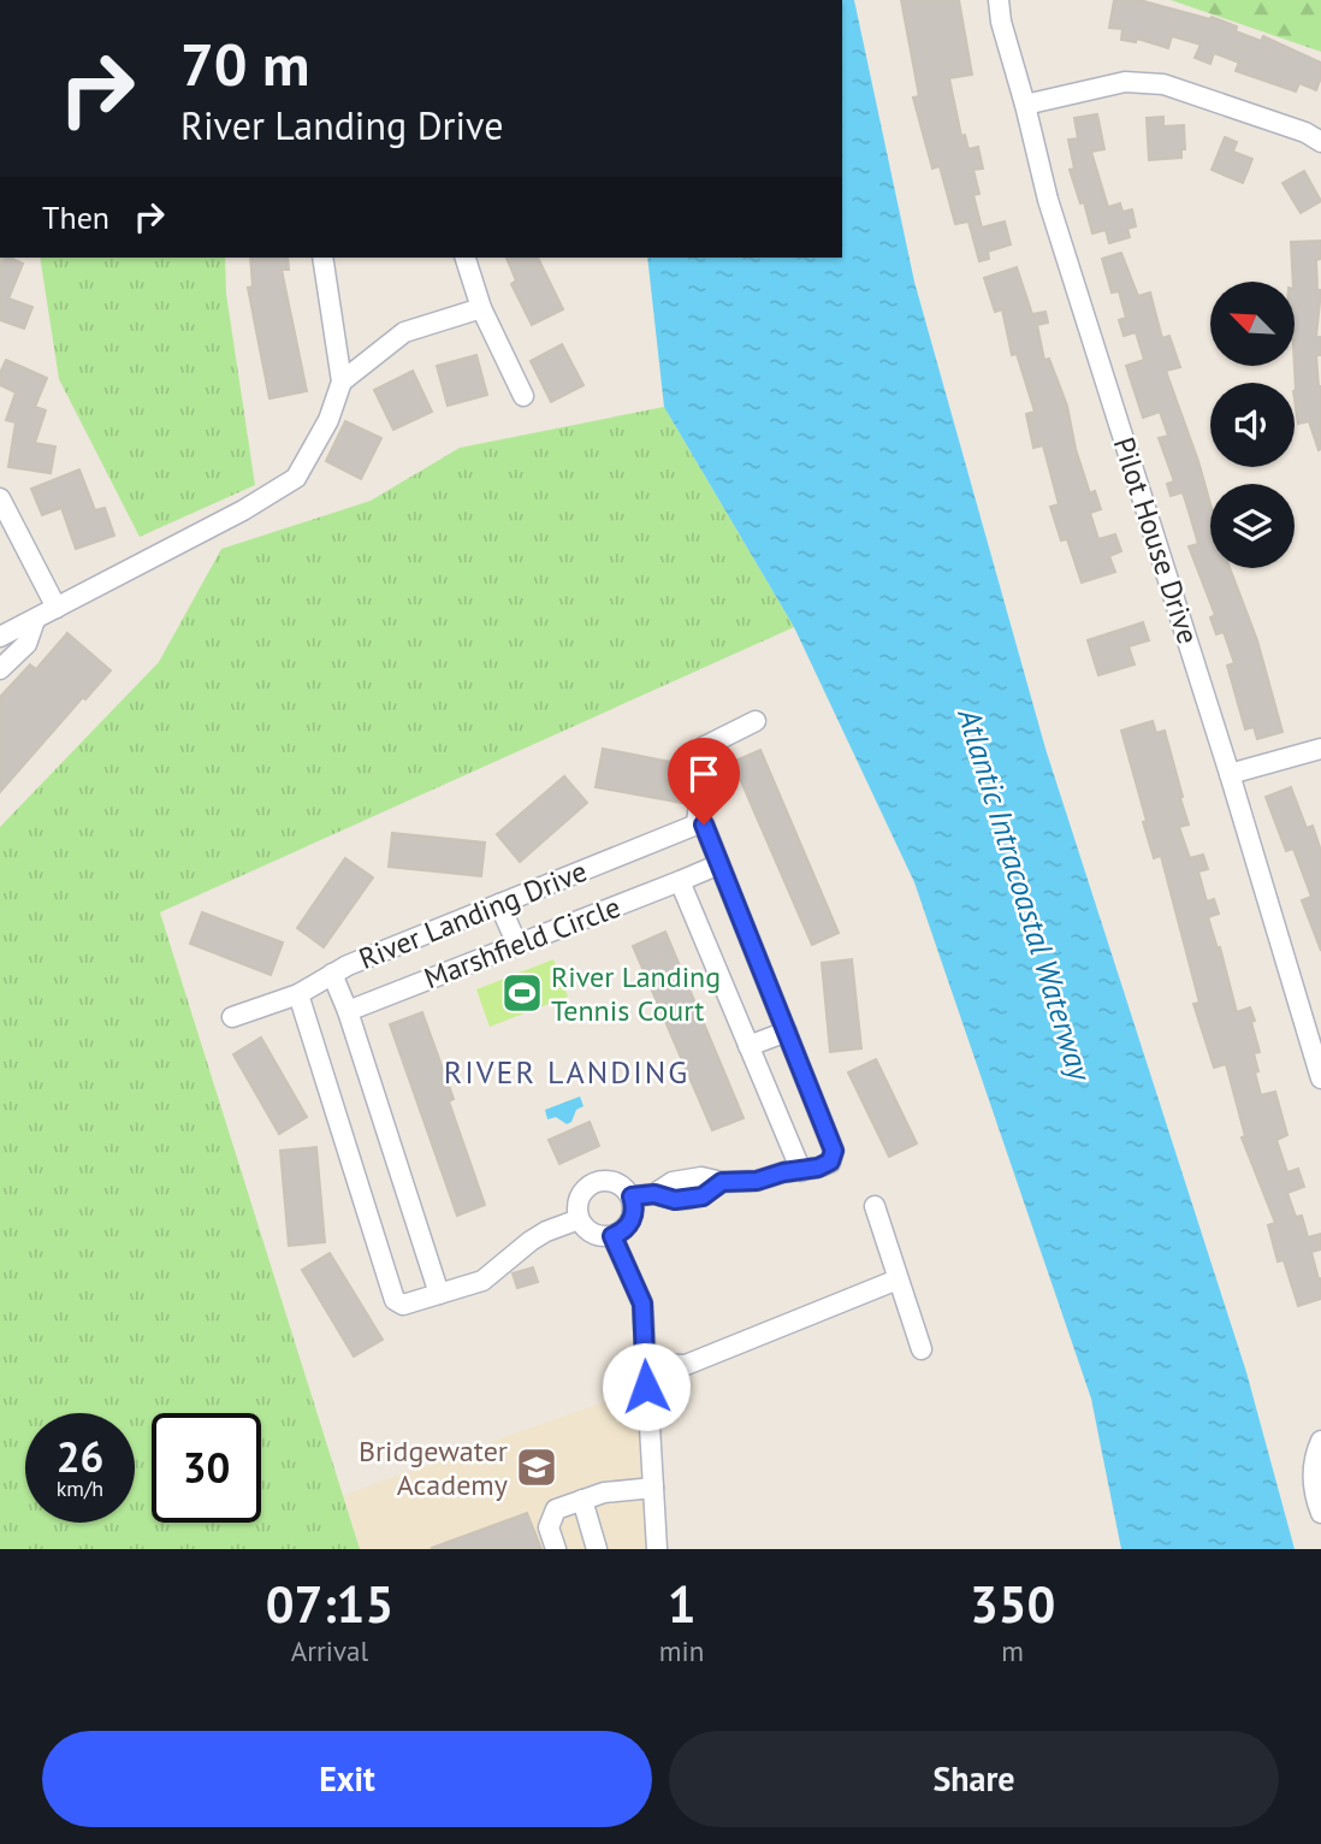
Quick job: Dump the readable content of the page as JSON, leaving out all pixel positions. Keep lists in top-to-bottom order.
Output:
{
  "streets": {
    "street": ["Pilot House Drive", "River Landing Drive", "Marshfield Circle"]
  },
  "districts": ["RIVER LANDING"],
  "water": ["Atlantic Intracoastal Waterway"],
  "places": {
    "sports": ["River Landing Tennis Court"],
    "school or university": ["Bridgewater Academy"]
  },
  "north": "top left",
  "page": {
    "turn": ["70 m", "River Landing Drive"],
    "then": "Then",
    "speed": "26 km/h",
    "limit": "30",
    "eta": [
      "07:15",
      "Arrival",
      "1",
      "min",
      "350",
      "m"
    ],
    "buttons": ["Exit", "Share"]
  }
}
